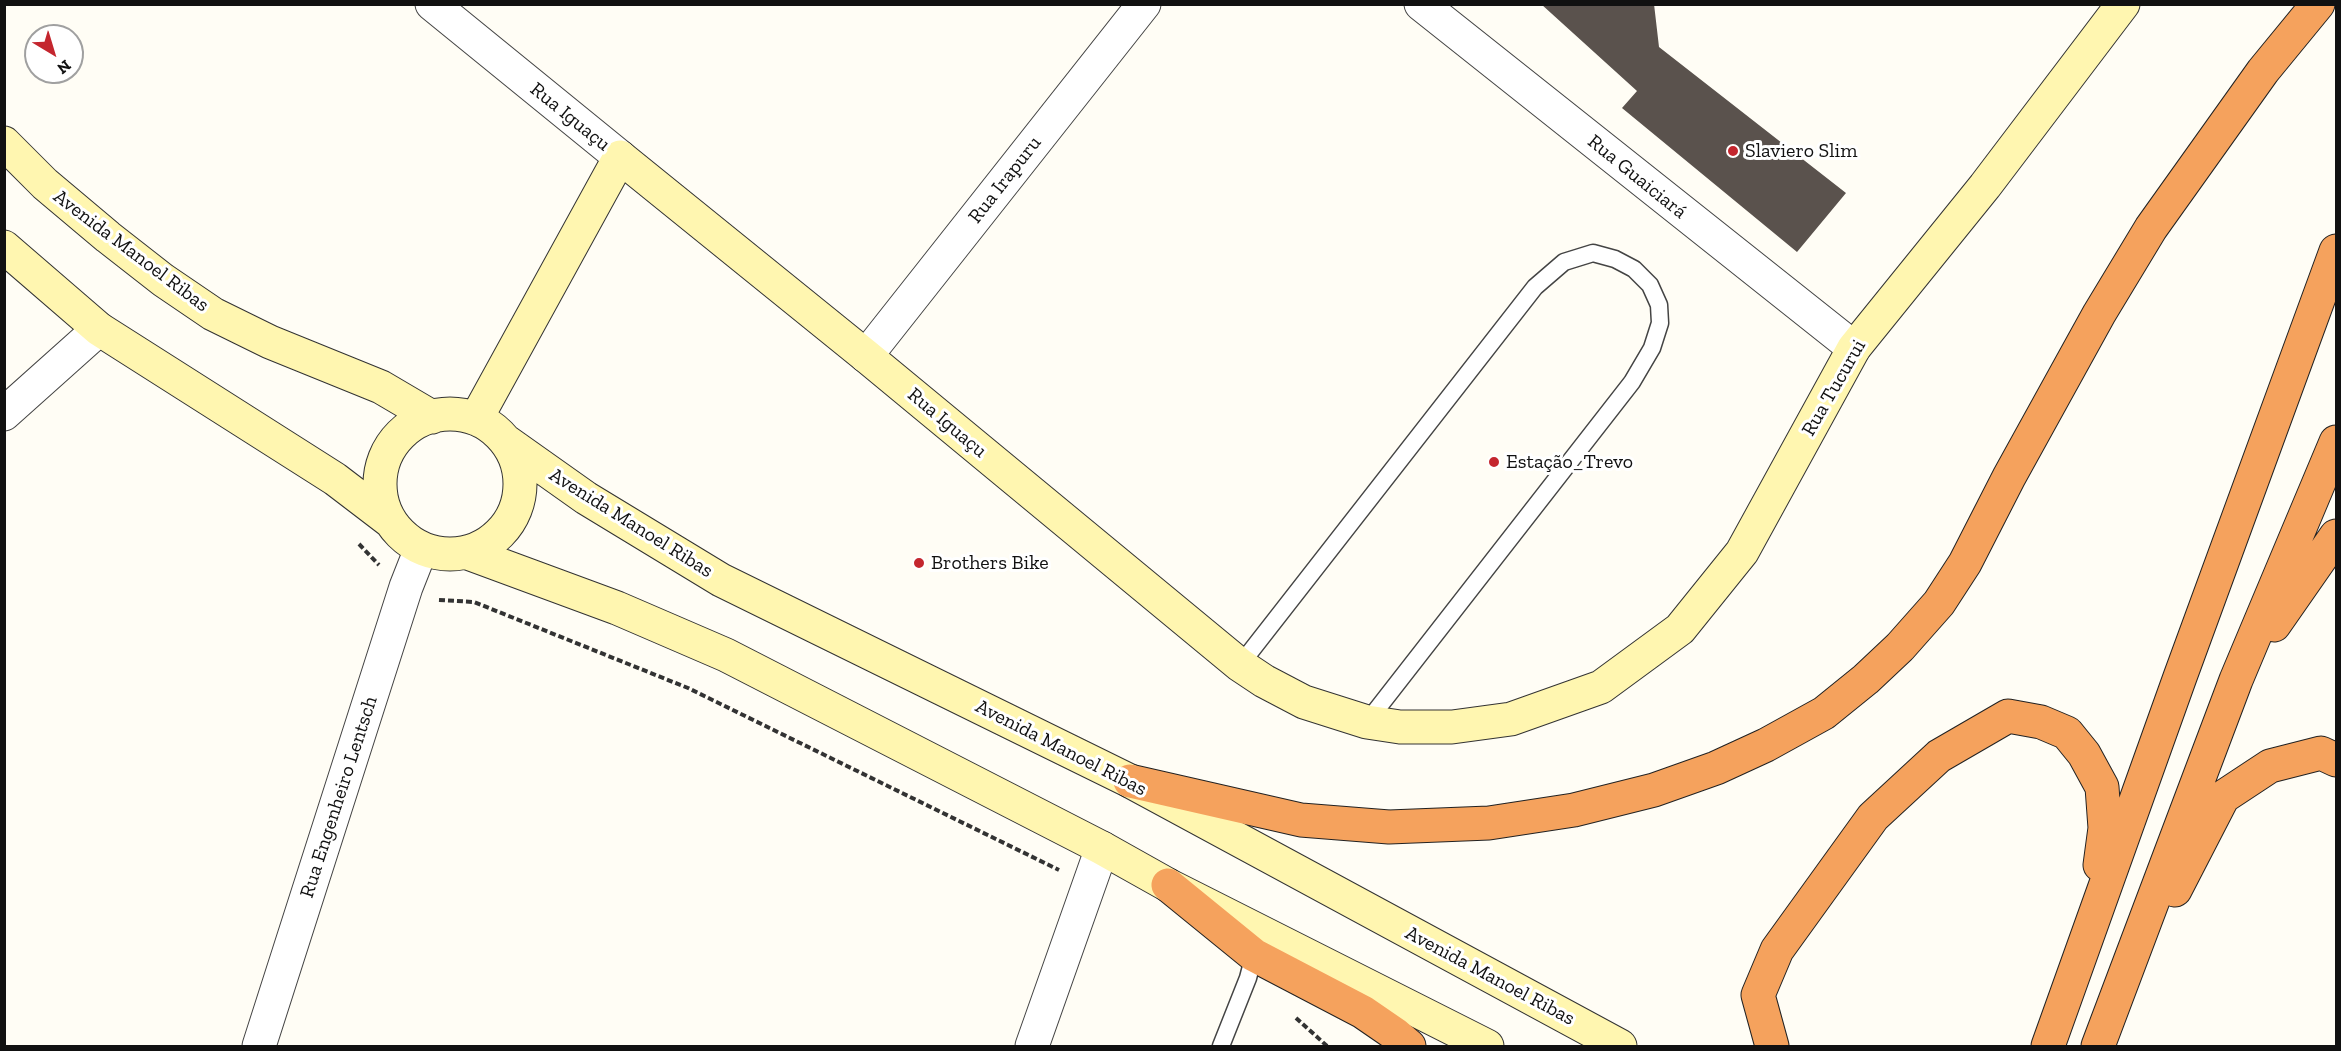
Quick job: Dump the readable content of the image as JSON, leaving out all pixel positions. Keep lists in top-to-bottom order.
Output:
{
  "streets": {
    "main road": ["Rua Iguaçu", "Avenida Manoel Ribas", "Rua Tucurui"],
    "street": ["Rua Guaiciará", "Rua Irapuru", "Rua Engenheiro Lentsch"]
  },
  "crossings": [
    ["Rua Iguaçu", "Rua Irapuru"],
    ["Rua Iguaçu", "Rua Tucurui"],
    ["Rua Guaiciará", "Rua Tucurui"],
    ["Avenida Manoel Ribas", "Rua Engenheiro Lentsch"]
  ],
  "places": ["Slaviero Slim", "Estação_Trevo", "Brothers Bike"],
  "north": "bottom right"
}
